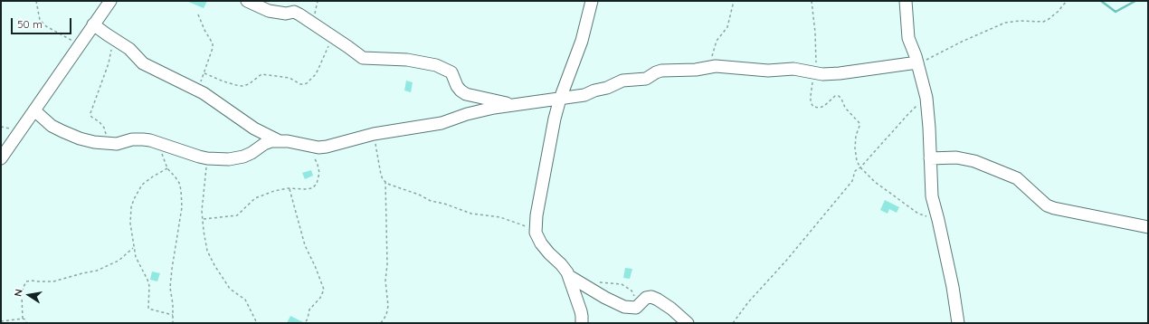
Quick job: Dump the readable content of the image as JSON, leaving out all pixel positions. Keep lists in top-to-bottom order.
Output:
{
  "scale_bar": "50 m",
  "north": "left"
}
